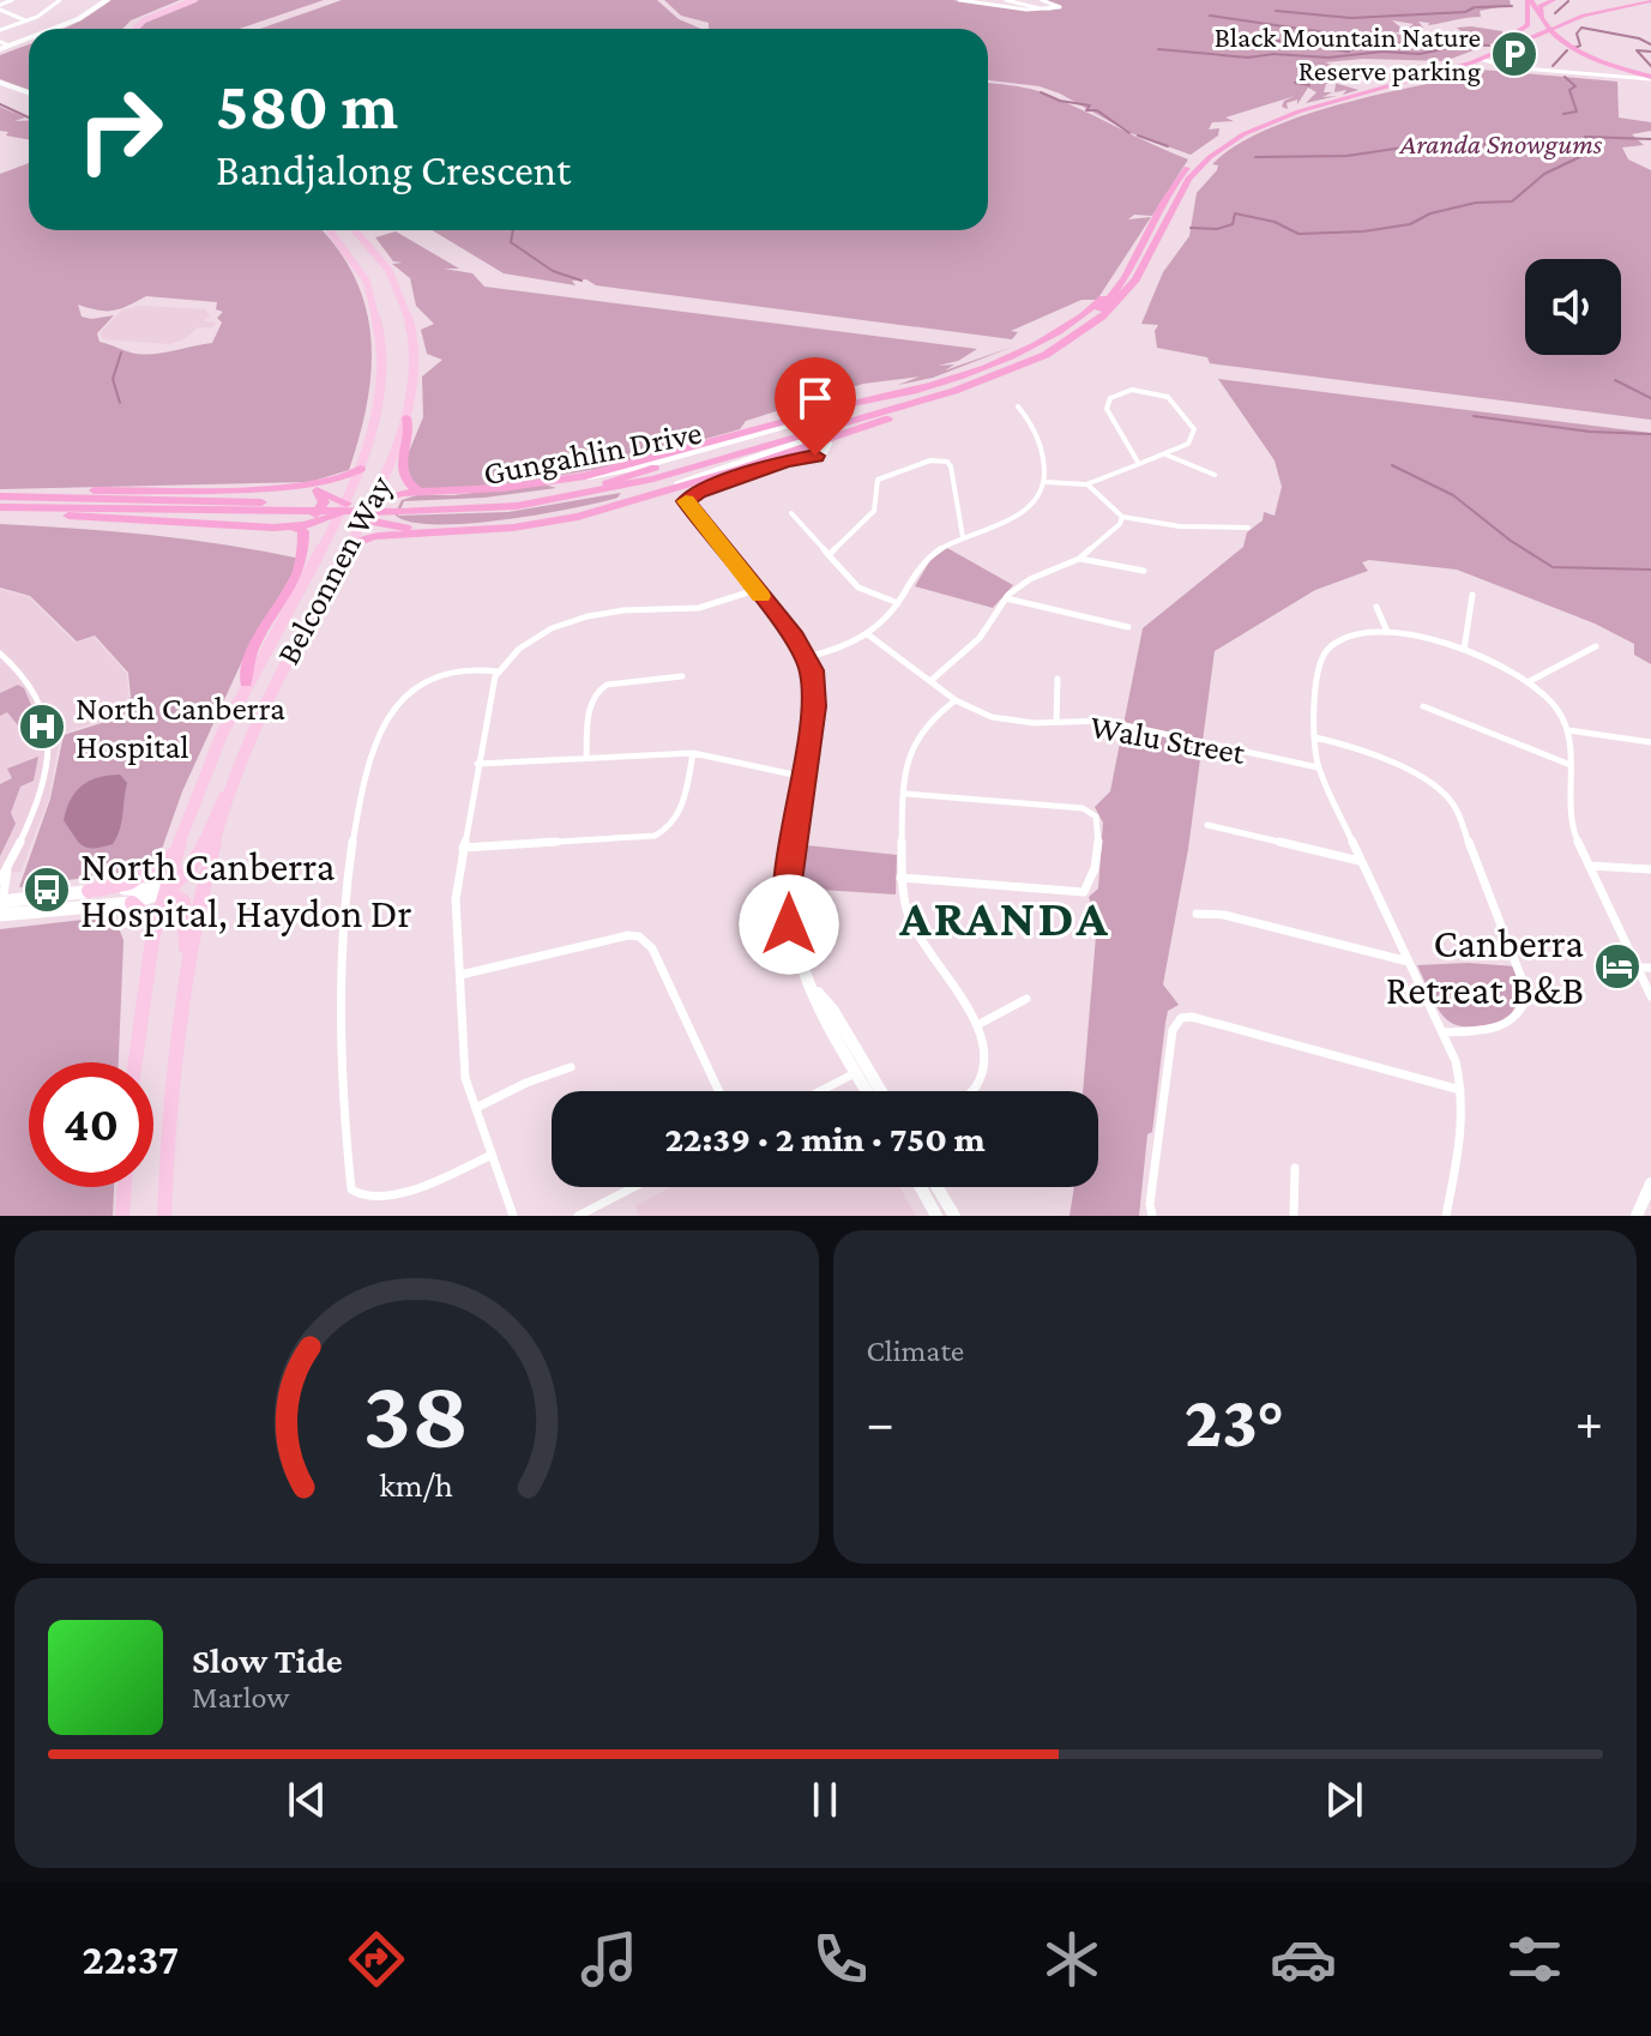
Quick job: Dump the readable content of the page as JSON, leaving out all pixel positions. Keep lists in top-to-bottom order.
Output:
{
  "streets": {
    "highway": ["Gungahlin Drive"],
    "main road": ["Belconnen Way"],
    "street": ["Walu Street"]
  },
  "districts": ["ARANDA"],
  "parks": ["Aranda Snowgums"],
  "places": {
    "parking": ["Black Mountain Nature Reserve parking"],
    "hospital": ["North Canberra Hospital"],
    "bus stop": ["North Canberra Hospital, Haydon Dr"],
    "hotel": ["Canberra Retreat B&B"]
  },
  "page": {
    "turn": ["580 m", "Bandjalong Crescent"],
    "limit": "40",
    "trip": "22:39 · 2 min · 750 m",
    "tile": "Climate",
    "heat": ["−", "23°", "+"],
    "song": ["Slow Tide", "Marlow"],
    "tabs": "22:37",
    "gauge": ["38", "km/h"]
  }
}
